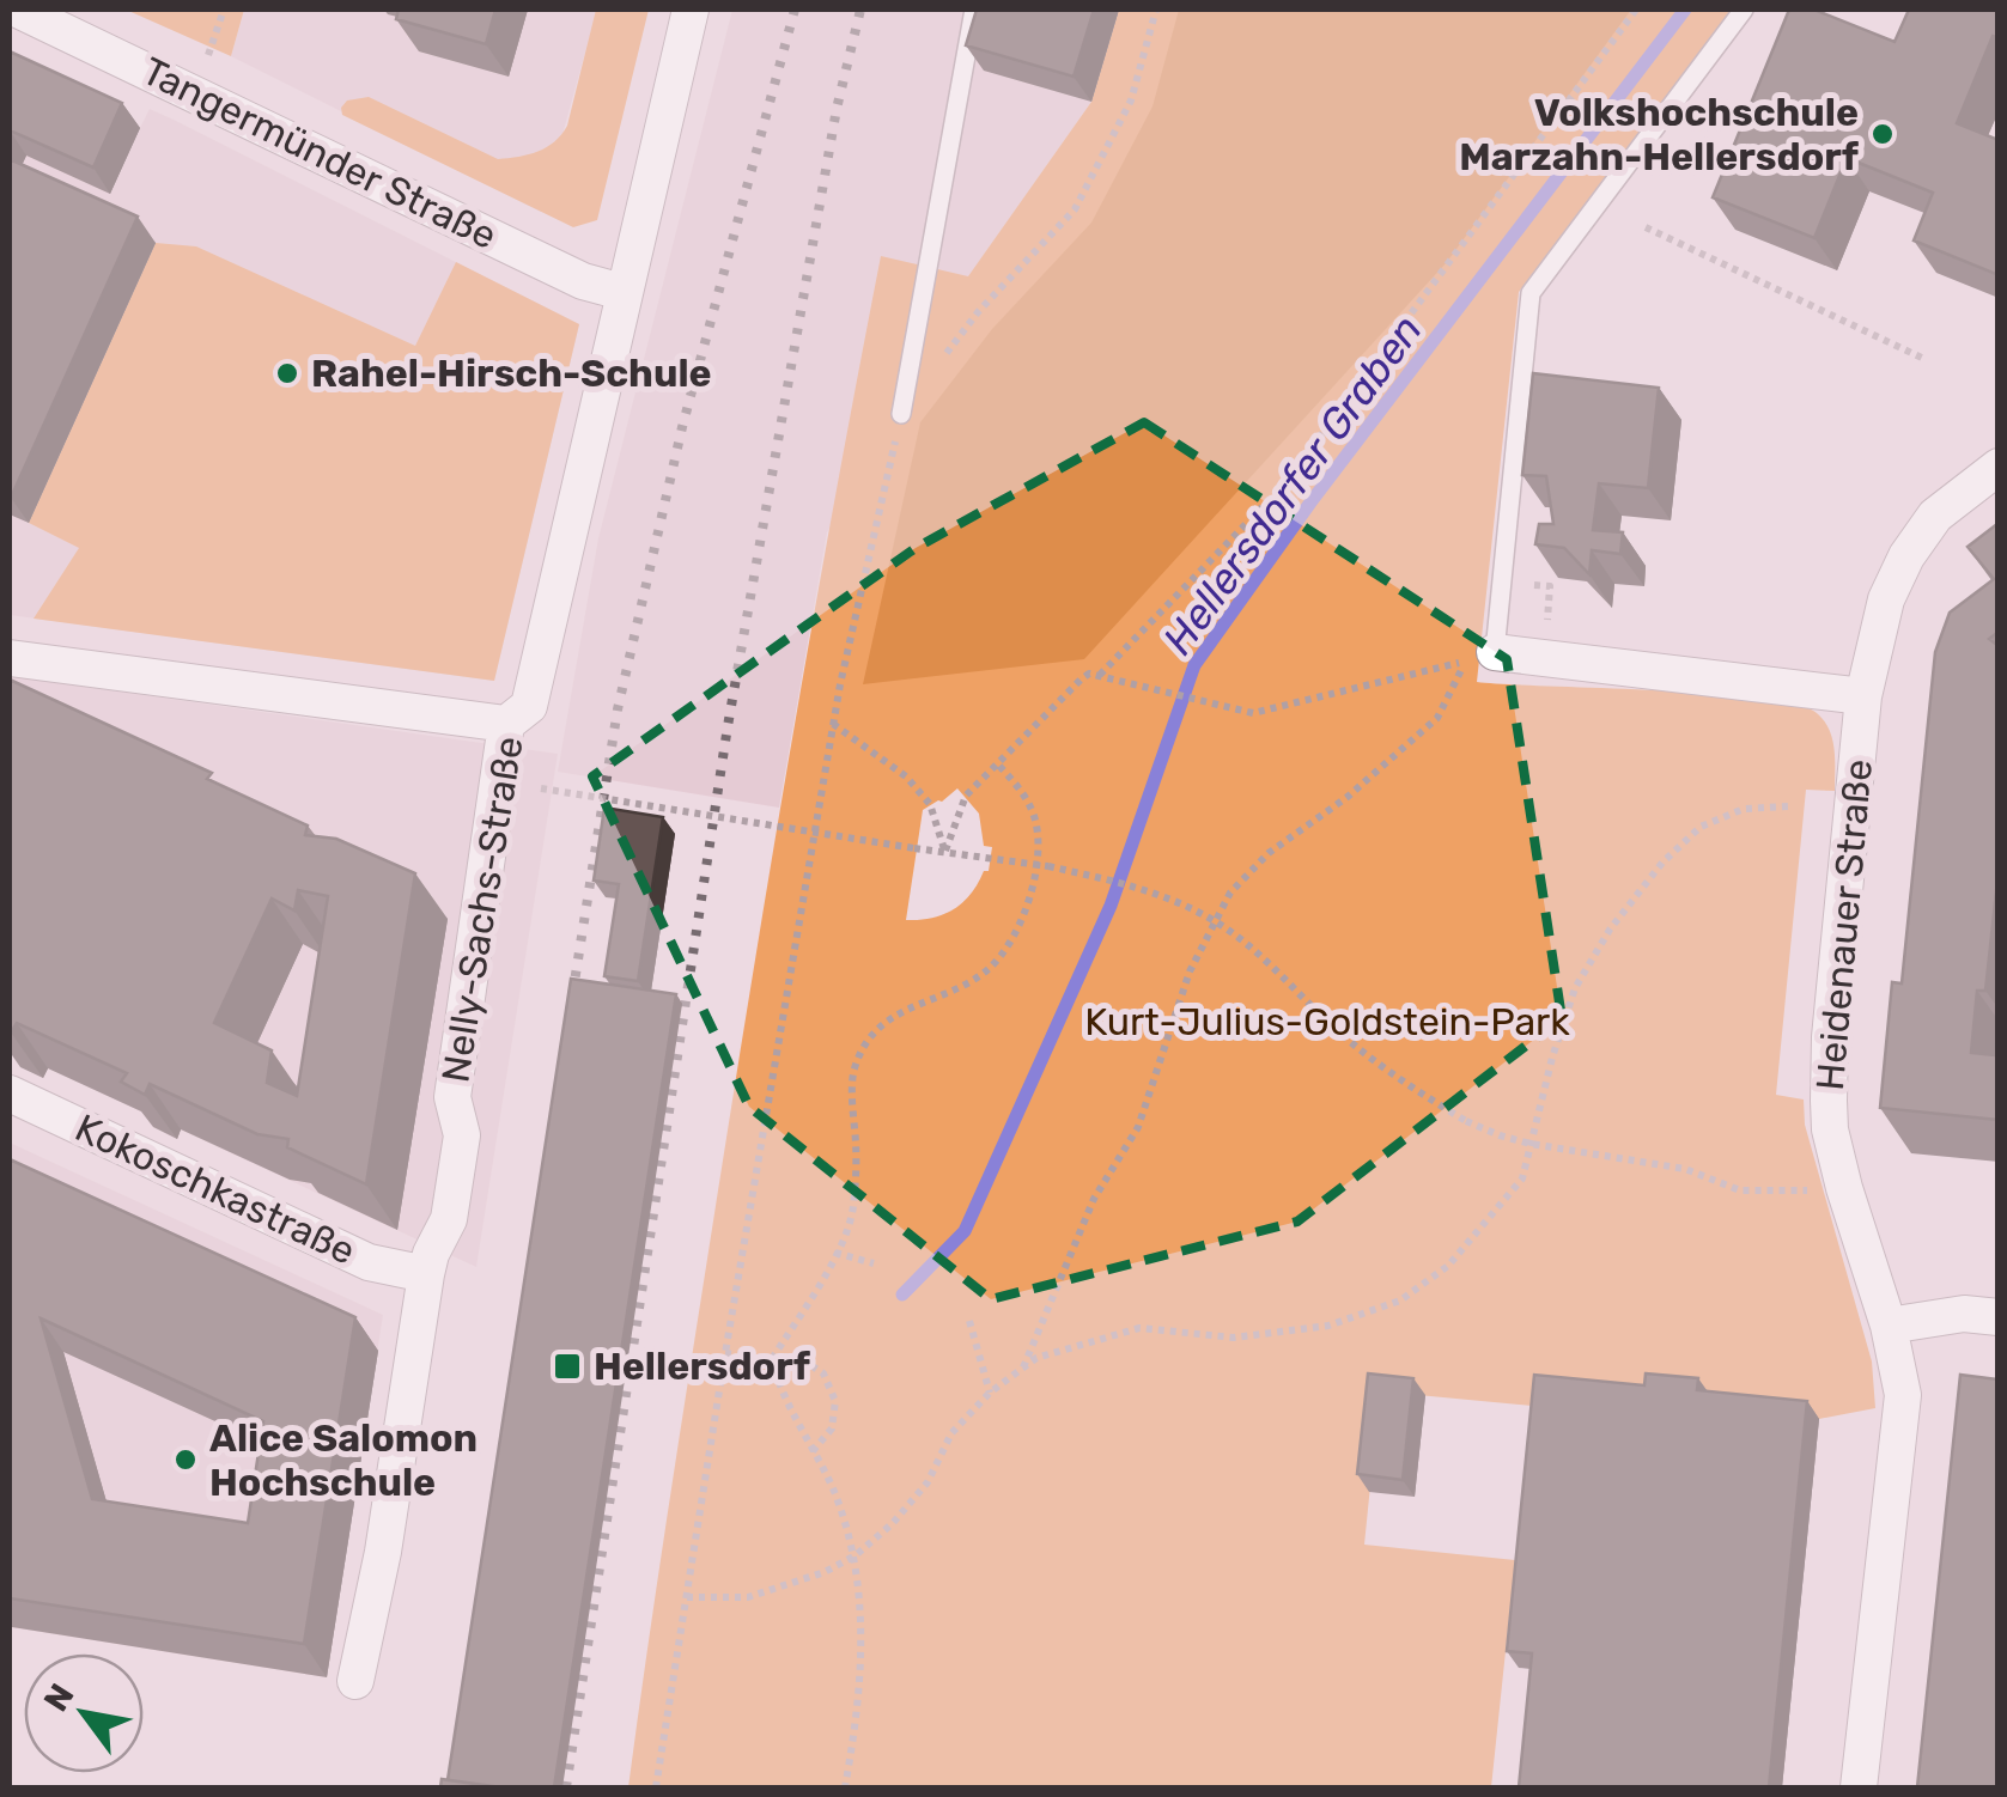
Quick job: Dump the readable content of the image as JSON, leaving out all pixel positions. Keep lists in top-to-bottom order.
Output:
{
  "streets": {
    "street": [
      "Tangermünder Straße",
      "Nelly-Sachs-Straße",
      "Heidenauer Straße",
      "Kokoschkastraße"
    ]
  },
  "crossings": [
    ["Tangermünder Straße", "Nelly-Sachs-Straße"],
    ["Nelly-Sachs-Straße", "Kokoschkastraße"]
  ],
  "water": ["Hellersdorfer Graben"],
  "parks": ["Kurt-Julius-Goldstein-Park"],
  "places": {
    "other": ["Volkshochschule Marzahn-Hellersdorf", "Rahel-Hirsch-Schule", "Alice Salomon Hochschule"],
    "transit": ["Hellersdorf"]
  },
  "north": "top left"
}
